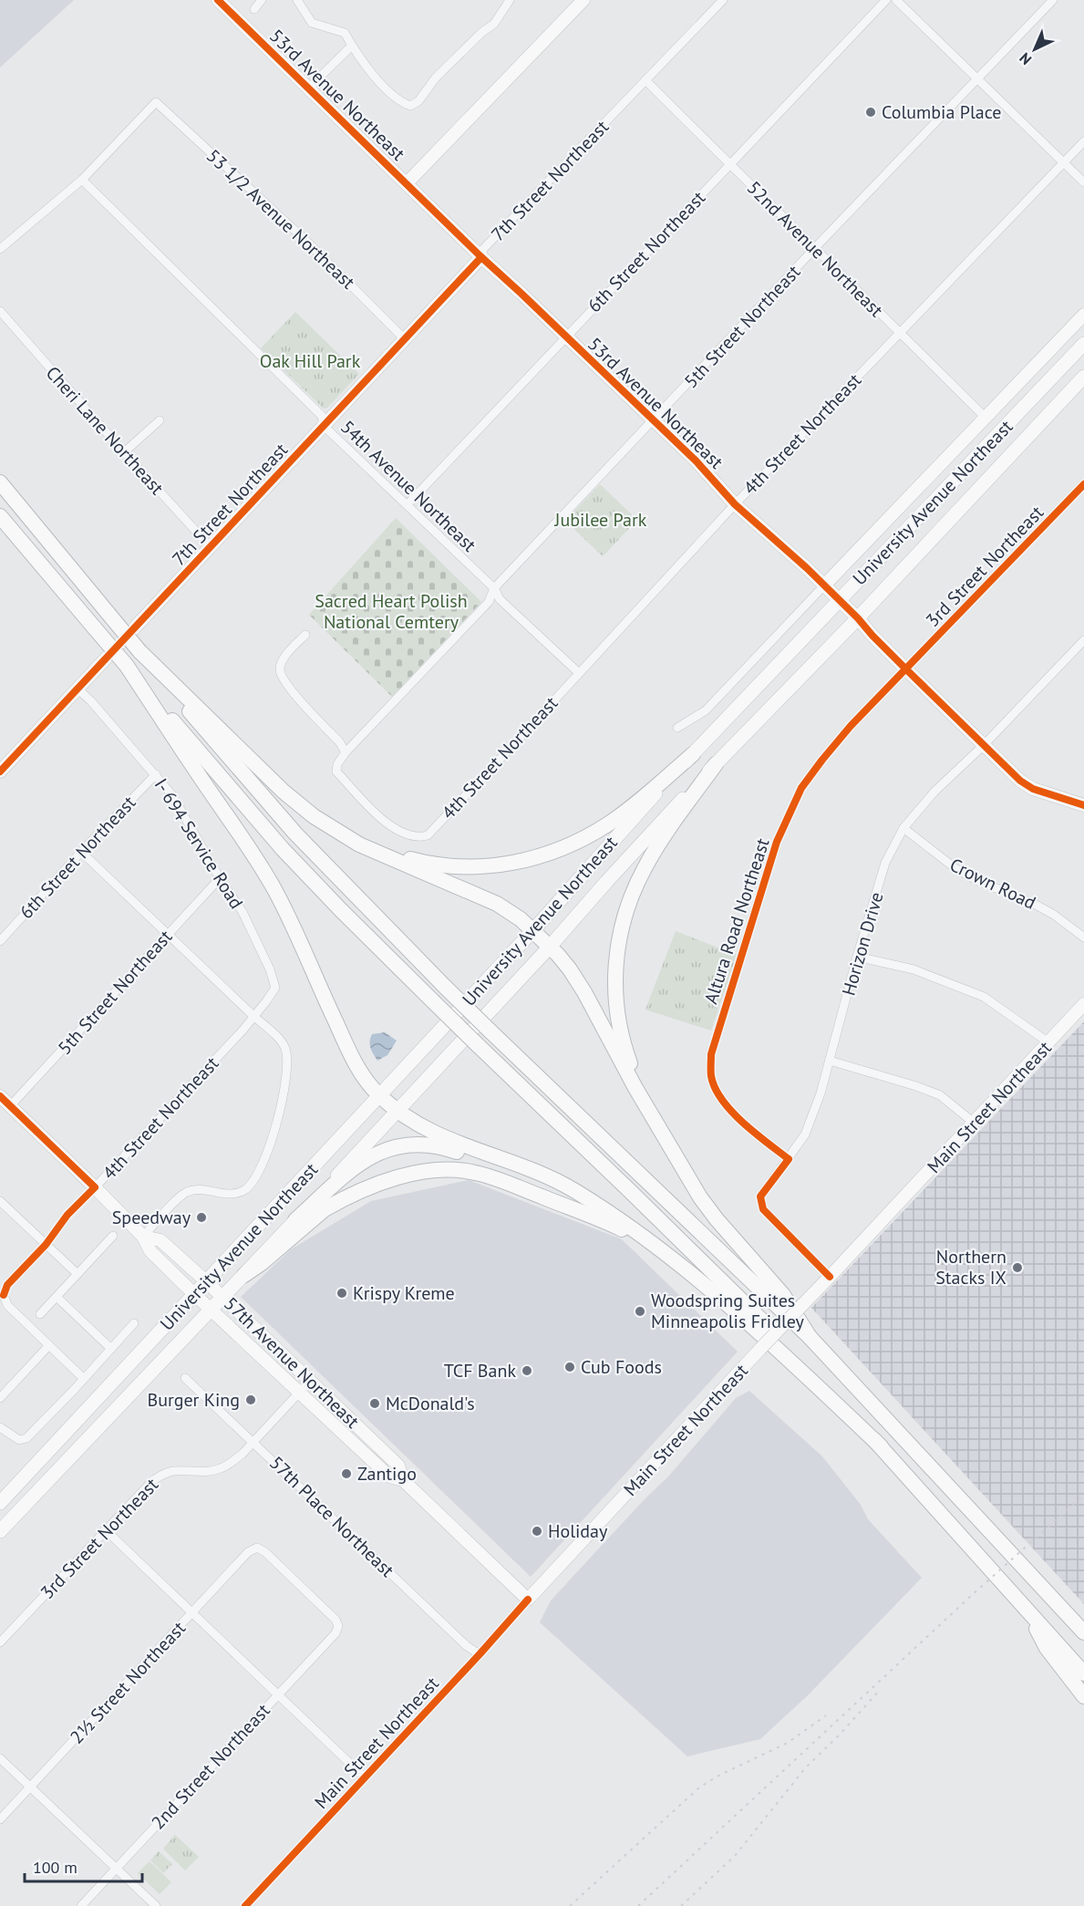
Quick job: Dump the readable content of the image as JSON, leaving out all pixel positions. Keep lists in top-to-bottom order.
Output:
{
  "streets": {
    "main road": ["University Avenue Northeast"],
    "street": [
      "53rd Avenue Northeast",
      "7th Street Northeast",
      "53 1/2 Avenue Northeast",
      "52nd Avenue Northeast",
      "6th Street Northeast",
      "5th Street Northeast",
      "Cheri Lane Northeast",
      "4th Street Northeast",
      "54th Avenue Northeast",
      "3rd Street Northeast",
      "I- 694 Service Road",
      "Crown Road",
      "Altura Road Northeast",
      "Horizon Drive",
      "Main Street Northeast",
      "57th Avenue Northeast",
      "57th Place Northeast",
      "2½ Street Northeast",
      "2nd Street Northeast"
    ]
  },
  "crossings": [
    ["53rd Avenue Northeast", "7th Street Northeast"],
    ["53rd Avenue Northeast", "6th Street Northeast"],
    ["53rd Avenue Northeast", "5th Street Northeast"],
    ["53rd Avenue Northeast", "4th Street Northeast"],
    ["53rd Avenue Northeast", "University Avenue Northeast"],
    ["53rd Avenue Northeast", "3rd Street Northeast"],
    ["53rd Avenue Northeast", "Altura Road Northeast"],
    ["53rd Avenue Northeast", "Horizon Drive"],
    ["7th Street Northeast", "53 1/2 Avenue Northeast"],
    ["7th Street Northeast", "52nd Avenue Northeast"],
    ["7th Street Northeast", "Cheri Lane Northeast"],
    ["7th Street Northeast", "54th Avenue Northeast"],
    ["7th Street Northeast", "I- 694 Service Road"],
    ["53 1/2 Avenue Northeast", "54th Avenue Northeast"],
    ["52nd Avenue Northeast", "6th Street Northeast"],
    ["52nd Avenue Northeast", "5th Street Northeast"],
    ["52nd Avenue Northeast", "4th Street Northeast"],
    ["52nd Avenue Northeast", "University Avenue Northeast"],
    ["6th Street Northeast", "54th Avenue Northeast"],
    ["6th Street Northeast", "I- 694 Service Road"],
    ["5th Street Northeast", "4th Street Northeast"],
    ["5th Street Northeast", "54th Avenue Northeast"],
    ["5th Street Northeast", "I- 694 Service Road"],
    ["5th Street Northeast", "57th Avenue Northeast"],
    ["4th Street Northeast", "54th Avenue Northeast"],
    ["4th Street Northeast", "I- 694 Service Road"],
    ["4th Street Northeast", "57th Avenue Northeast"],
    ["University Avenue Northeast", "57th Avenue Northeast"],
    ["3rd Street Northeast", "Altura Road Northeast"],
    ["3rd Street Northeast", "57th Avenue Northeast"],
    ["3rd Street Northeast", "57th Place Northeast"],
    ["Crown Road", "Horizon Drive"],
    ["Altura Road Northeast", "Horizon Drive"],
    ["Horizon Drive", "Main Street Northeast"],
    ["Main Street Northeast", "57th Avenue Northeast"],
    ["Main Street Northeast", "57th Place Northeast"],
    ["2½ Street Northeast", "2nd Street Northeast"]
  ],
  "parks": ["Oak Hill Park", "Jubilee Park", "Sacred Heart Polish National Cemtery"],
  "places": [
    "Columbia Place",
    "Speedway",
    "Northern Stacks IX",
    "Krispy Kreme",
    "Woodspring Suites Minneapolis Fridley",
    "Cub Foods",
    "TCF Bank",
    "Burger King",
    "McDonald's",
    "Zantigo",
    "Holiday"
  ],
  "scale_bar": "100 m",
  "north": "bottom left"
}
